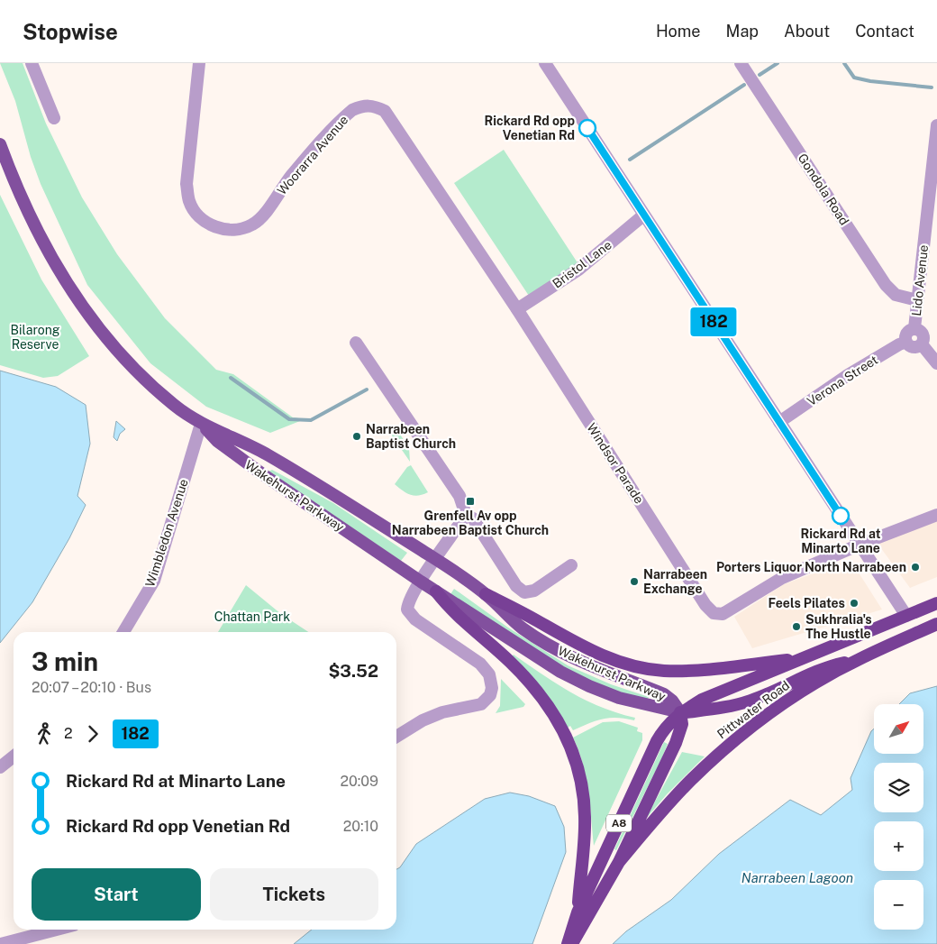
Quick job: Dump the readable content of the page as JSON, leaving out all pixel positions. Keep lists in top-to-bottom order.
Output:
{
  "streets": {
    "highway": ["Pittwater Road", "A8"],
    "main road": ["Wakehurst Parkway"],
    "street": [
      "Woorarra Avenue",
      "Gondola Road",
      "Bristol Lane",
      "Lido Avenue",
      "Verona Street",
      "Windsor Parade",
      "Wimbledon Avenue"
    ]
  },
  "crossings": [
    ["Woorarra Avenue", "Bristol Lane"],
    ["Woorarra Avenue", "Windsor Parade"],
    ["Gondola Road", "Lido Avenue"],
    ["Bristol Lane", "Windsor Parade"],
    ["Lido Avenue", "Verona Street"],
    ["Wakehurst Parkway", "Wimbledon Avenue"],
    ["Wakehurst Parkway", "Pittwater Road"]
  ],
  "water": ["Narrabeen Lagoon"],
  "parks": ["Bilarong Reserve", "Chattan Park"],
  "places": {
    "other": [
      "Rickard Rd opp Venetian Rd",
      "Narrabeen Baptist Church",
      "Rickard Rd at Minarto Lane",
      "Porters Liquor North Narrabeen",
      "Narrabeen Exchange",
      "Feels Pilates",
      "Sukhralia's The Hustle"
    ],
    "transit": ["Grenfell Av opp Narrabeen Baptist Church"]
  },
  "lines": ["bus line 182"],
  "north": "top right",
  "page": {
    "header": "Stopwise",
    "nav": [
      "Home",
      "Map",
      "About",
      "Contact"
    ],
    "on_map": "182",
    "heading": ["3 min", "20:07 – 20:10 · Bus", "$3.52"],
    "map_buttons": ["+", "−"],
    "legs": ["2", "182"],
    "list": [
      {
        "name": "Rickard Rd at Minarto Lane",
        "value": "20:09"
      },
      {
        "name": "Rickard Rd opp Venetian Rd",
        "value": "20:10"
      }
    ],
    "buttons": ["Start", "Tickets"]
  }
}
